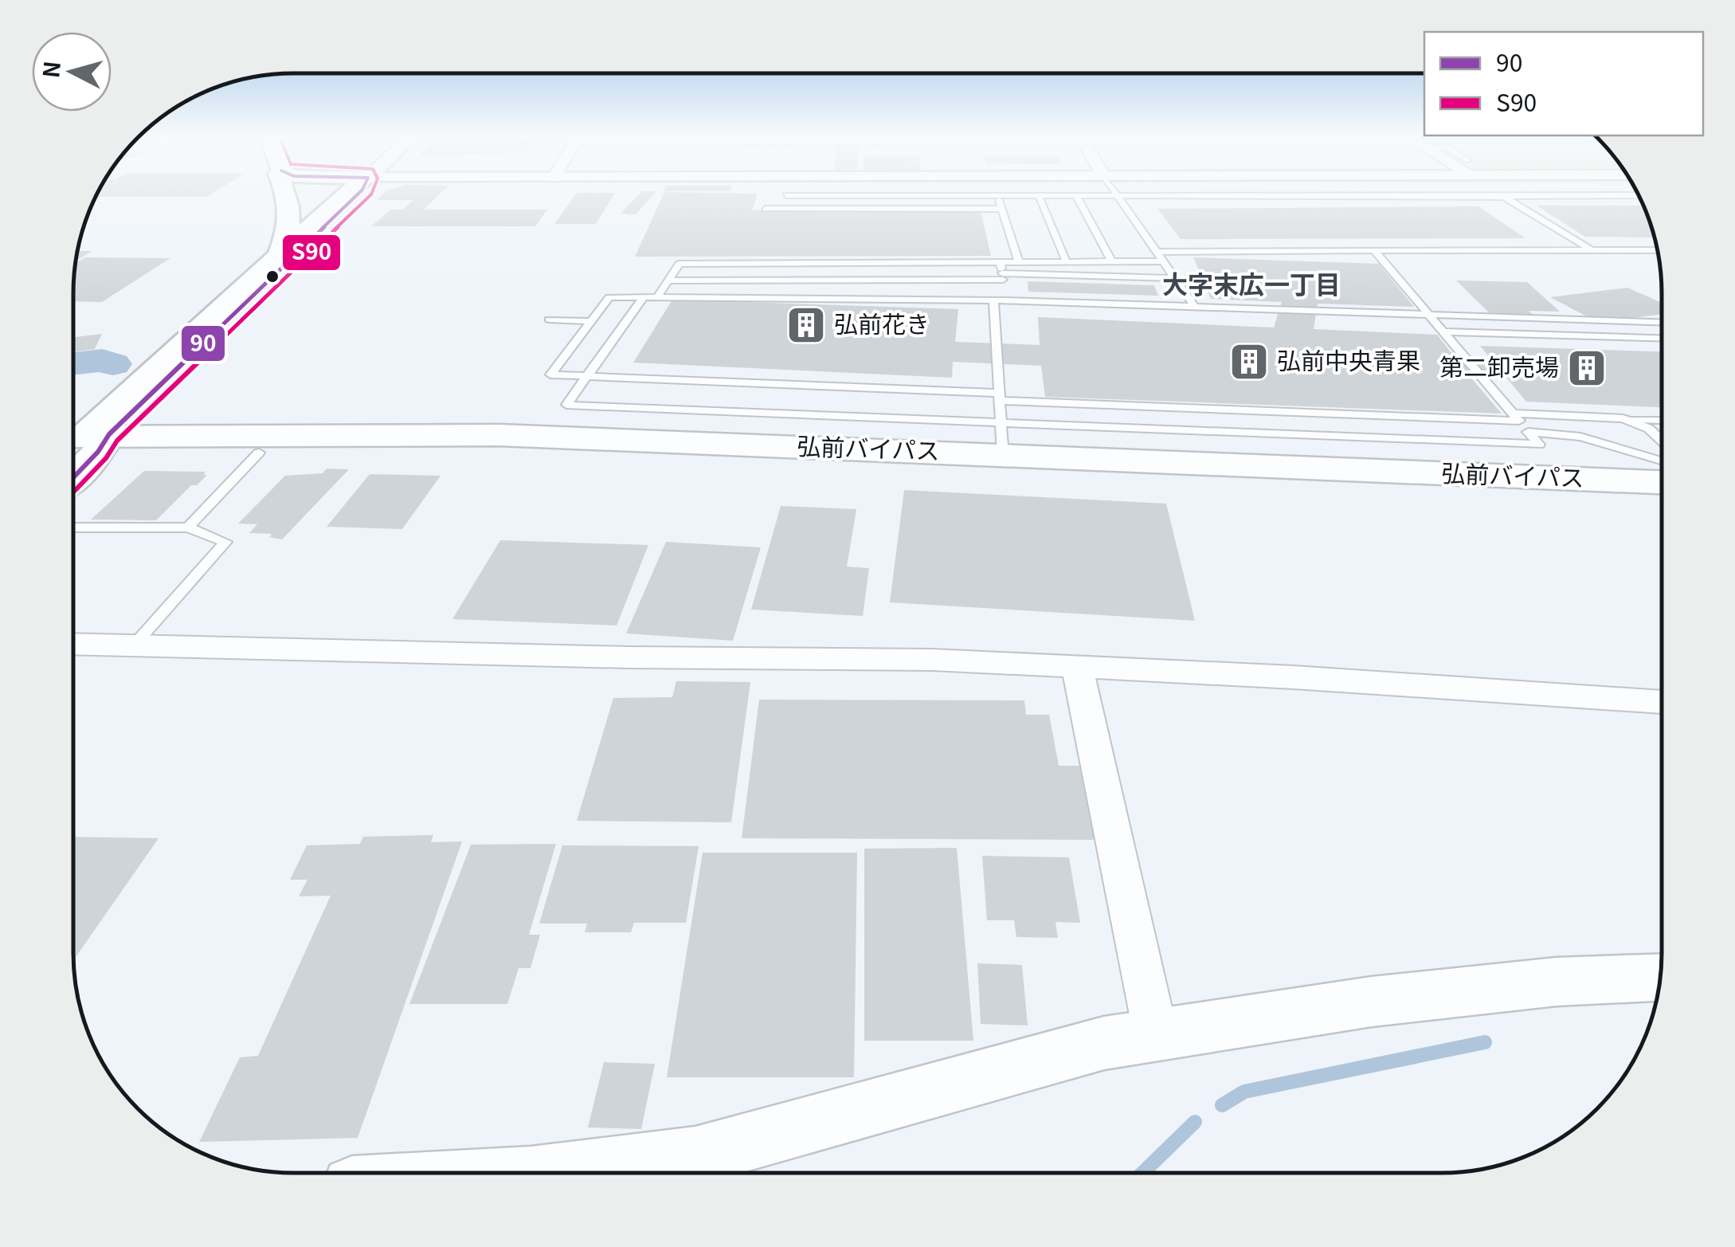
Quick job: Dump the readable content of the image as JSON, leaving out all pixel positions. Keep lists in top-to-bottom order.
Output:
{
  "streets": {
    "main road": ["弘前バイパス"]
  },
  "districts": ["大字末広一丁目"],
  "places": {
    "building": ["弘前花き", "弘前中央青果", "第二卸売場"]
  },
  "lines": ["transit line 90", "transit line S90"],
  "legend": ["90", "S90"],
  "north": "left"
}
